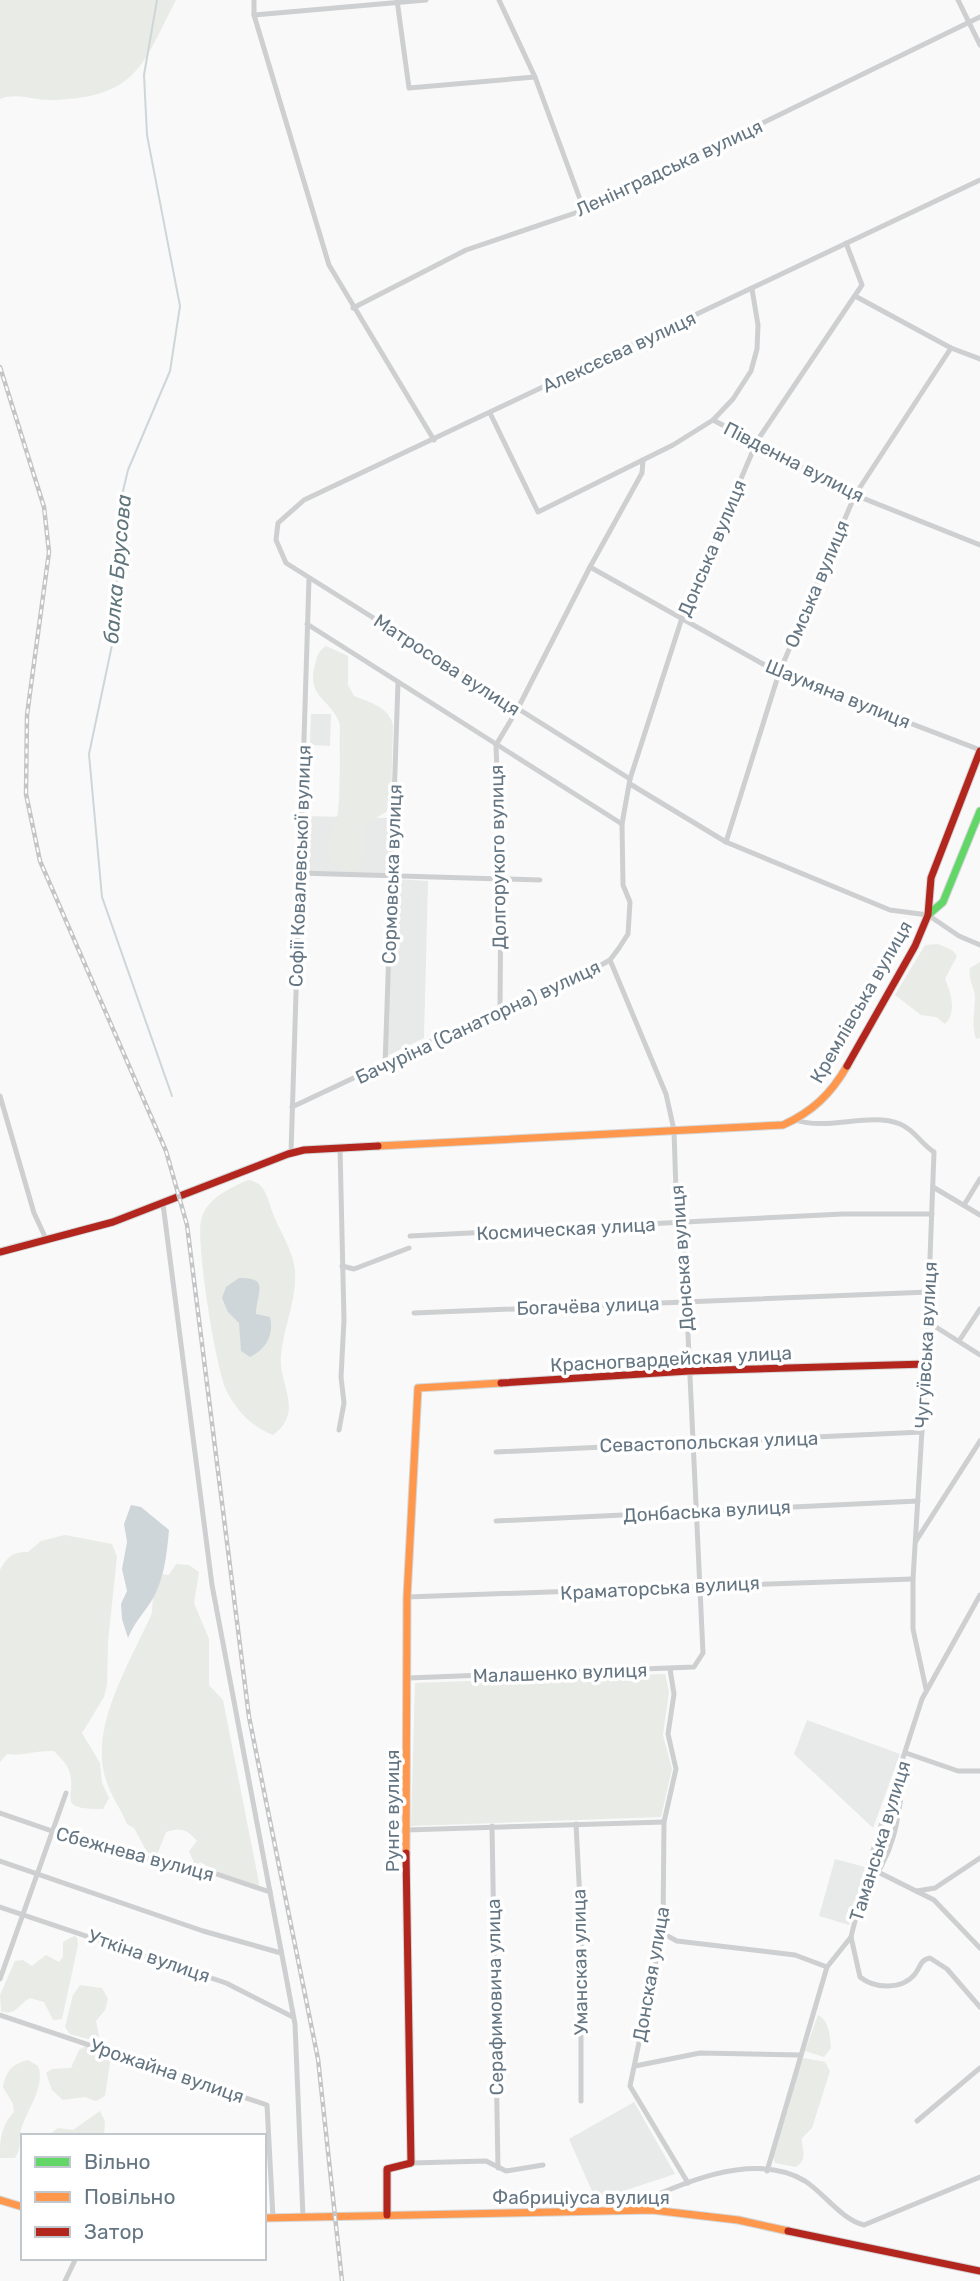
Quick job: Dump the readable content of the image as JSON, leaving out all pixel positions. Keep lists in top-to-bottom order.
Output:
{
  "streets": {
    "street": [
      "Ленінградська вулиця",
      "Алексєєва вулиця",
      "Південна вулиця",
      "Донська вулиця",
      "Омська вулиця",
      "Матросова вулиця",
      "Шаумяна вулиця",
      "Долгорукого вулиця",
      "Софії Ковалевської вулиця",
      "Сормовська вулиця",
      "Кремлівська вулиця",
      "Бачуріна (Санаторна) вулиця",
      "Космическая улица",
      "Богачёва улица",
      "Чугуївська вулиця",
      "Красногвардейская улица",
      "Севастопольская улица",
      "Донбаська вулиця",
      "Краматорська вулиця",
      "Малашенко вулиця",
      "Рунге вулиця",
      "Таманська вулиця",
      "Сбежнева вулиця",
      "Уткiна вулиця",
      "Уманская улица",
      "Донская улица",
      "Серафимовича улица",
      "Урожайна вулиця",
      "Фабриціуса вулиця"
    ]
  },
  "crossings": [
    ["Алексєєва вулиця", "Південна вулиця"],
    ["Алексєєва вулиця", "Матросова вулиця"],
    ["Південна вулиця", "Донська вулиця"],
    ["Південна вулиця", "Омська вулиця"],
    ["Донська вулиця", "Матросова вулиця"],
    ["Донська вулиця", "Шаумяна вулиця"],
    ["Донська вулиця", "Кремлівська вулиця"],
    ["Донська вулиця", "Бачуріна (Санаторна) вулиця"],
    ["Донська вулиця", "Космическая улица"],
    ["Донська вулиця", "Богачёва улица"],
    ["Донська вулиця", "Красногвардейская улица"],
    ["Донська вулиця", "Севастопольская улица"],
    ["Донська вулиця", "Донбаська вулиця"],
    ["Донська вулиця", "Краматорська вулиця"],
    ["Донська вулиця", "Малашенко вулиця"],
    ["Омська вулиця", "Матросова вулиця"],
    ["Омська вулиця", "Шаумяна вулиця"],
    ["Матросова вулиця", "Долгорукого вулиця"],
    ["Матросова вулиця", "Софії Ковалевської вулиця"],
    ["Матросова вулиця", "Сормовська вулиця"],
    ["Матросова вулиця", "Кремлівська вулиця"],
    ["Матросова вулиця", "Бачуріна (Санаторна) вулиця"],
    ["Шаумяна вулиця", "Кремлівська вулиця"],
    ["Долгорукого вулиця", "Бачуріна (Санаторна) вулиця"],
    ["Софії Ковалевської вулиця", "Бачуріна (Санаторна) вулиця"],
    ["Сормовська вулиця", "Бачуріна (Санаторна) вулиця"],
    ["Кремлівська вулиця", "Чугуївська вулиця"],
    ["Космическая улица", "Чугуївська вулиця"],
    ["Богачёва улица", "Чугуївська вулиця"],
    ["Чугуївська вулиця", "Красногвардейская улица"],
    ["Чугуївська вулиця", "Севастопольская улица"],
    ["Чугуївська вулиця", "Донбаська вулиця"],
    ["Чугуївська вулиця", "Краматорська вулиця"],
    ["Чугуївська вулиця", "Таманська вулиця"],
    ["Красногвардейская улица", "Рунге вулиця"],
    ["Краматорська вулиця", "Рунге вулиця"],
    ["Малашенко вулиця", "Рунге вулиця"],
    ["Малашенко вулиця", "Донская улица"],
    ["Урожайна вулиця", "Фабриціуса вулиця"]
  ],
  "water": ["балка Брусова"],
  "legend": ["Вільно", "Повільно", "Затор"]
}
